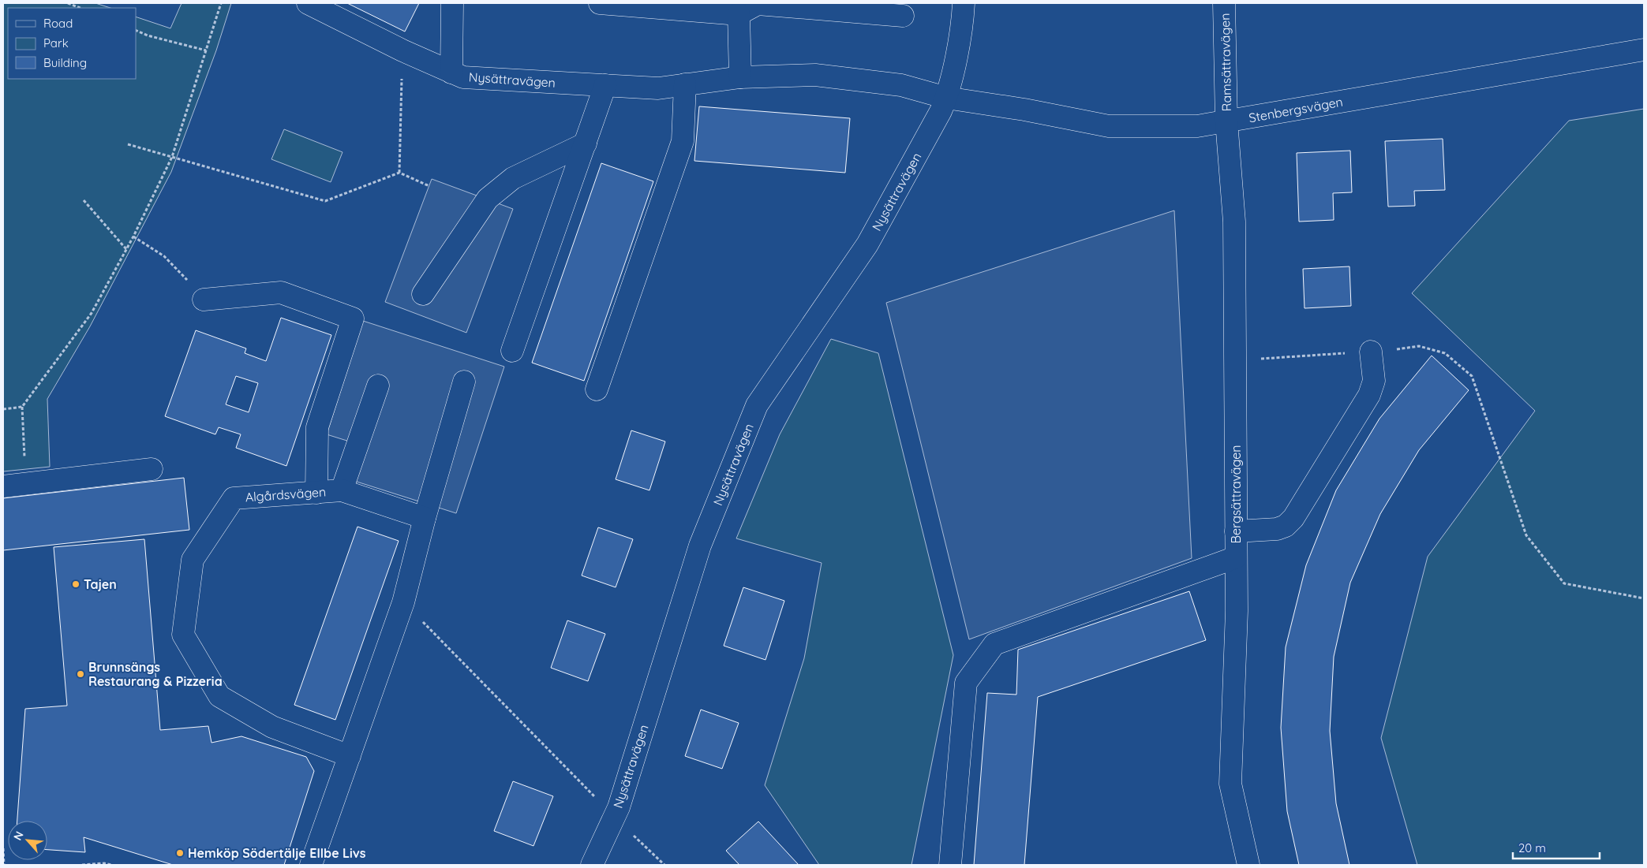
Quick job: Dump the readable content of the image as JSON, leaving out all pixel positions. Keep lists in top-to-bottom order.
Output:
{
  "streets": {
    "street": [
      "Ramsättravägen",
      "Nysättravägen",
      "Stenbergsvägen",
      "Algårdsvägen",
      "Bergsättravägen"
    ]
  },
  "crossings": [
    ["Ramsättravägen", "Stenbergsvägen"],
    ["Ramsättravägen", "Bergsättravägen"],
    ["Nysättravägen", "Stenbergsvägen"],
    ["Stenbergsvägen", "Bergsättravägen"]
  ],
  "places": ["Tajen", "Brunnsängs Restaurang & Pizzeria", "Hemköp Södertälje Ellbe Livs"],
  "legend": ["Road", "Park", "Building"],
  "scale_bar": "20 m",
  "north": "top left"
}
